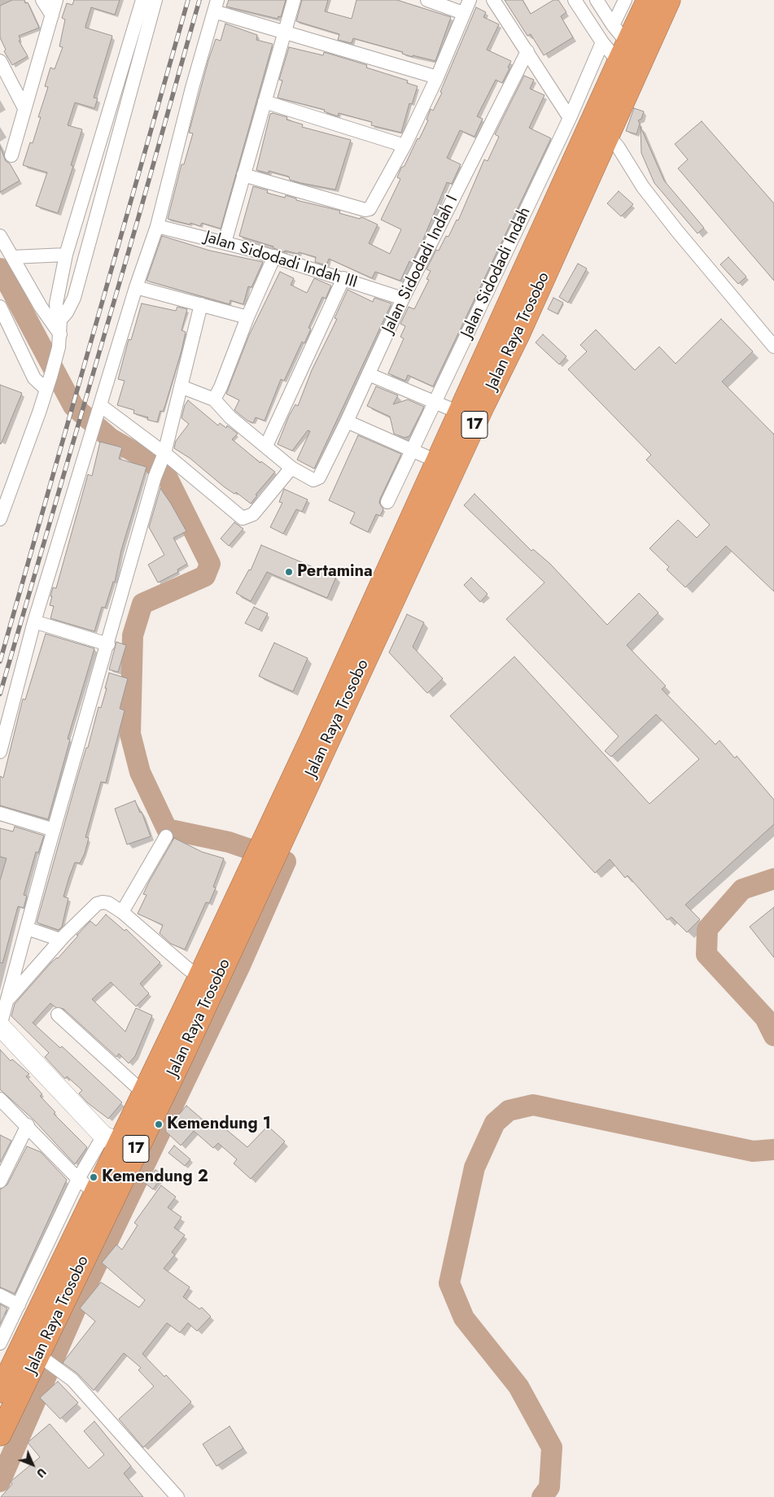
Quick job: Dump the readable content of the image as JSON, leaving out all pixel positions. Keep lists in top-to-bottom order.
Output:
{
  "streets": {
    "highway": ["Jalan Raya Trosobo", "17"],
    "street": ["Jalan Sidodadi Indah III", "Jalan Sidodadi Indah I", "Jalan Sidodadi Indah"]
  },
  "crossings": [
    ["Jalan Sidodadi Indah III", "Jalan Sidodadi Indah I"]
  ],
  "places": ["Pertamina", "Kemendung 1", "Kemendung 2"],
  "north": "bottom right"
}
